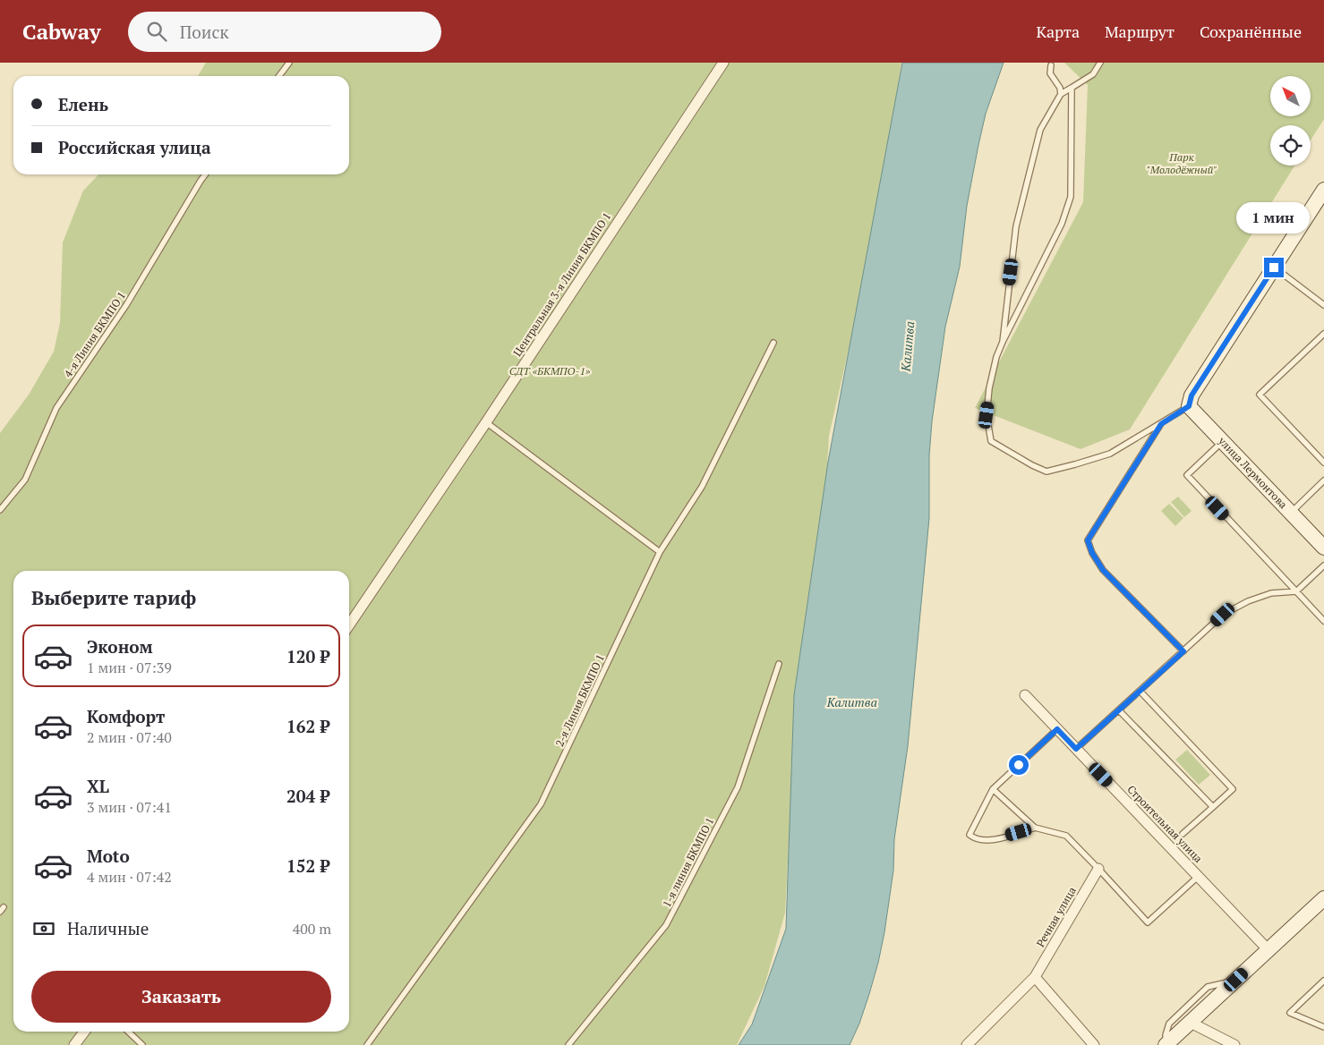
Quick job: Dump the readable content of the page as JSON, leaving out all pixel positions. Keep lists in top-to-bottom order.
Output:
{
  "streets": {
    "street": [
      "Центральная 3-я Линия БКМПО 1",
      "улица Лермонтова",
      "Строительная улица",
      "Речная улица"
    ],
    "lane": ["4-я Линия БКМПО 1", "2-я Линия БКМПО 1", "1-я линия БКМПО 1"]
  },
  "water": ["Калитва"],
  "parks": ["Парк \"Молодёжный\"", "СДТ «БКМПО-1»"],
  "north": "top left",
  "page": {
    "header": "Cabway",
    "search": "Поиск",
    "nav": ["Карта", "Маршрут", "Сохранённые"],
    "banner": ["Елень", "Российская улица"],
    "bubble": "1 мин",
    "heading": "Выберите тариф",
    "list": [
      {
        "name": "Эконом",
        "note": "1 мин · 07:39",
        "value": "120 ₽"
      },
      {
        "name": "Комфорт",
        "note": "2 мин · 07:40",
        "value": "162 ₽"
      },
      {
        "name": "XL",
        "note": "3 мин · 07:41",
        "value": "204 ₽"
      },
      {
        "name": "Moto",
        "note": "4 мин · 07:42",
        "value": "152 ₽"
      }
    ],
    "pay": ["Наличные", "400 m"],
    "buttons": "Заказать"
  }
}
